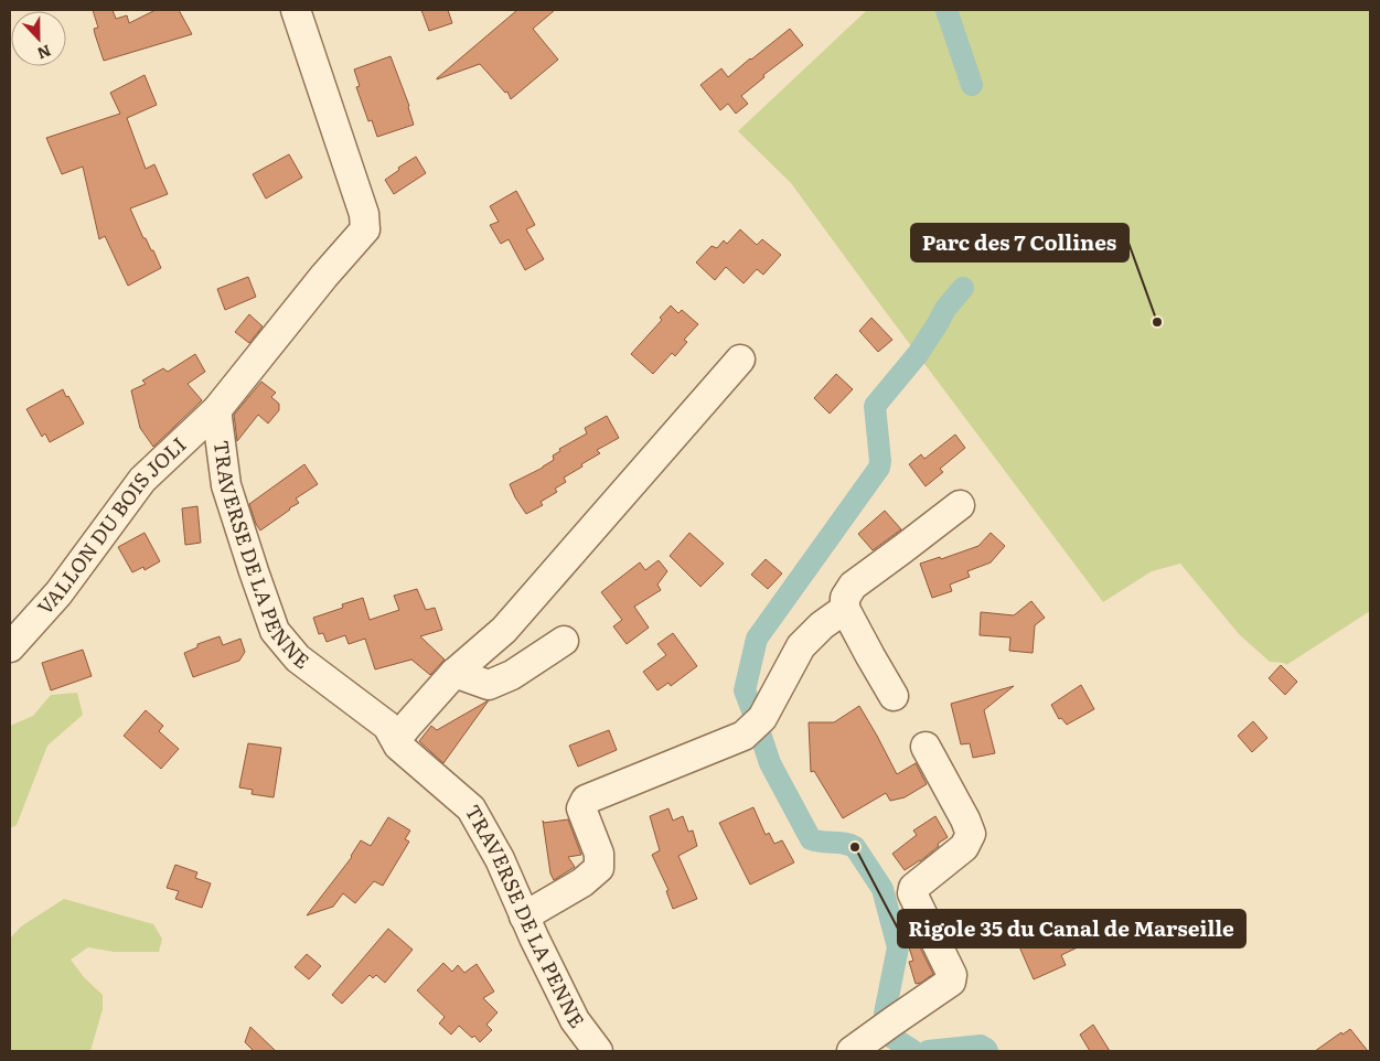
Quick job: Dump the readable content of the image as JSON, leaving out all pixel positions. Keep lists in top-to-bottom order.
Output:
{
  "streets": {
    "street": ["VALLON DU BOIS JOLI", "TRAVERSE DE LA PENNE"]
  },
  "crossings": [
    ["VALLON DU BOIS JOLI", "TRAVERSE DE LA PENNE"]
  ],
  "places": ["Parc des 7 Collines", "Rigole 35 du Canal de Marseille"],
  "north": "bottom"
}
